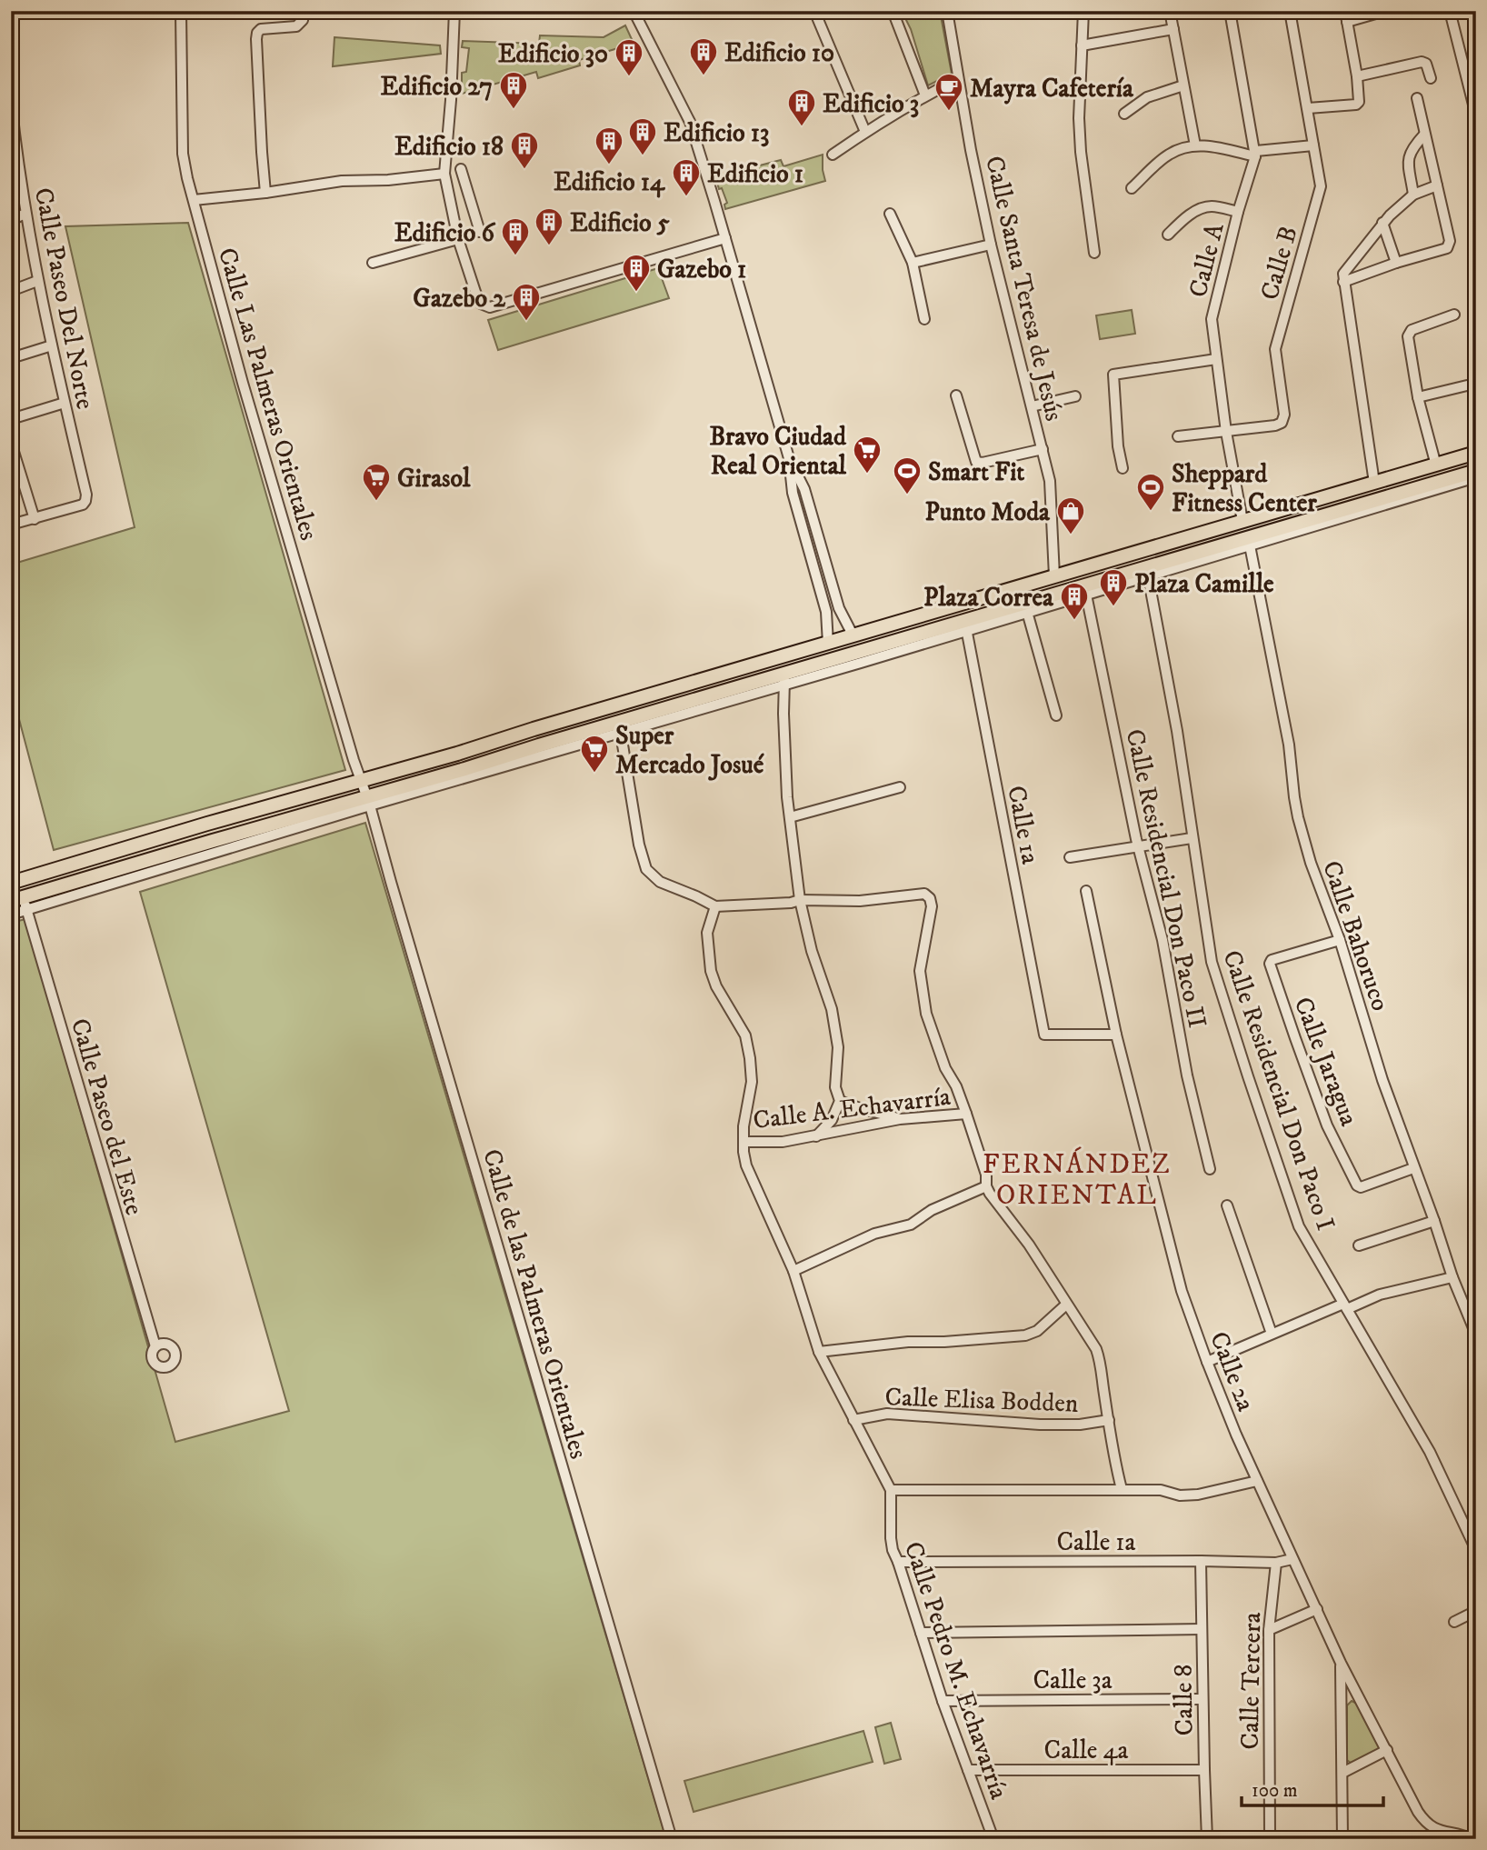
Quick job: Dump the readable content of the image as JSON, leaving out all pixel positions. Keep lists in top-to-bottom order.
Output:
{
  "streets": {
    "street": [
      "Calle A",
      "Calle B",
      "Calle Santa Teresa de Jesús",
      "Calle Paseo Del Norte",
      "Calle Las Palmeras Orientales",
      "Calle 1a",
      "Calle Residencial Don Paco II",
      "Calle Bahoruco",
      "Calle Jaragua",
      "Calle Residencial Don Paco I",
      "Calle A. Echavarría",
      "Calle Paseo del Este",
      "Calle de las Palmeras Orientales",
      "Calle 2a",
      "Calle Elisa Bodden",
      "Calle Pedro M. Echavarría",
      "Calle 3a",
      "Calle Tercera",
      "Calle 8",
      "Calle 4a"
    ]
  },
  "crossings": [
    ["Calle A", "Calle B"],
    ["Calle Las Palmeras Orientales", "Calle de las Palmeras Orientales"],
    ["Calle 1a", "Calle 2a"],
    ["Calle 1a", "Calle Pedro M. Echavarría"],
    ["Calle 1a", "Calle Tercera"],
    ["Calle 1a", "Calle 8"],
    ["Calle Bahoruco", "Calle Jaragua"],
    ["Calle A. Echavarría", "Calle Pedro M. Echavarría"],
    ["Calle Elisa Bodden", "Calle Pedro M. Echavarría"],
    ["Calle Pedro M. Echavarría", "Calle 3a"],
    ["Calle Pedro M. Echavarría", "Calle 4a"],
    ["Calle 3a", "Calle 8"],
    ["Calle 8", "Calle 4a"]
  ],
  "districts": ["FERNÁNDEZ ORIENTAL"],
  "places": {
    "building": [
      "Edificio 10",
      "Edificio 30",
      "Edificio 27",
      "Edificio 3",
      "Edificio 13",
      "Edificio 14",
      "Edificio 18",
      "Edificio 1",
      "Edificio 5",
      "Edificio 6",
      "Gazebo 1",
      "Gazebo 2",
      "Plaza Camille",
      "Plaza Correa"
    ],
    "cafe": ["Mayra Cafetería"],
    "supermarket": ["Bravo Ciudad Real Oriental", "Girasol", "Super Mercado Josué"],
    "sports": ["Smart Fit", "Sheppard Fitness Center"],
    "shop": ["Punto Moda"]
  },
  "scale_bar": "100 m"
}
